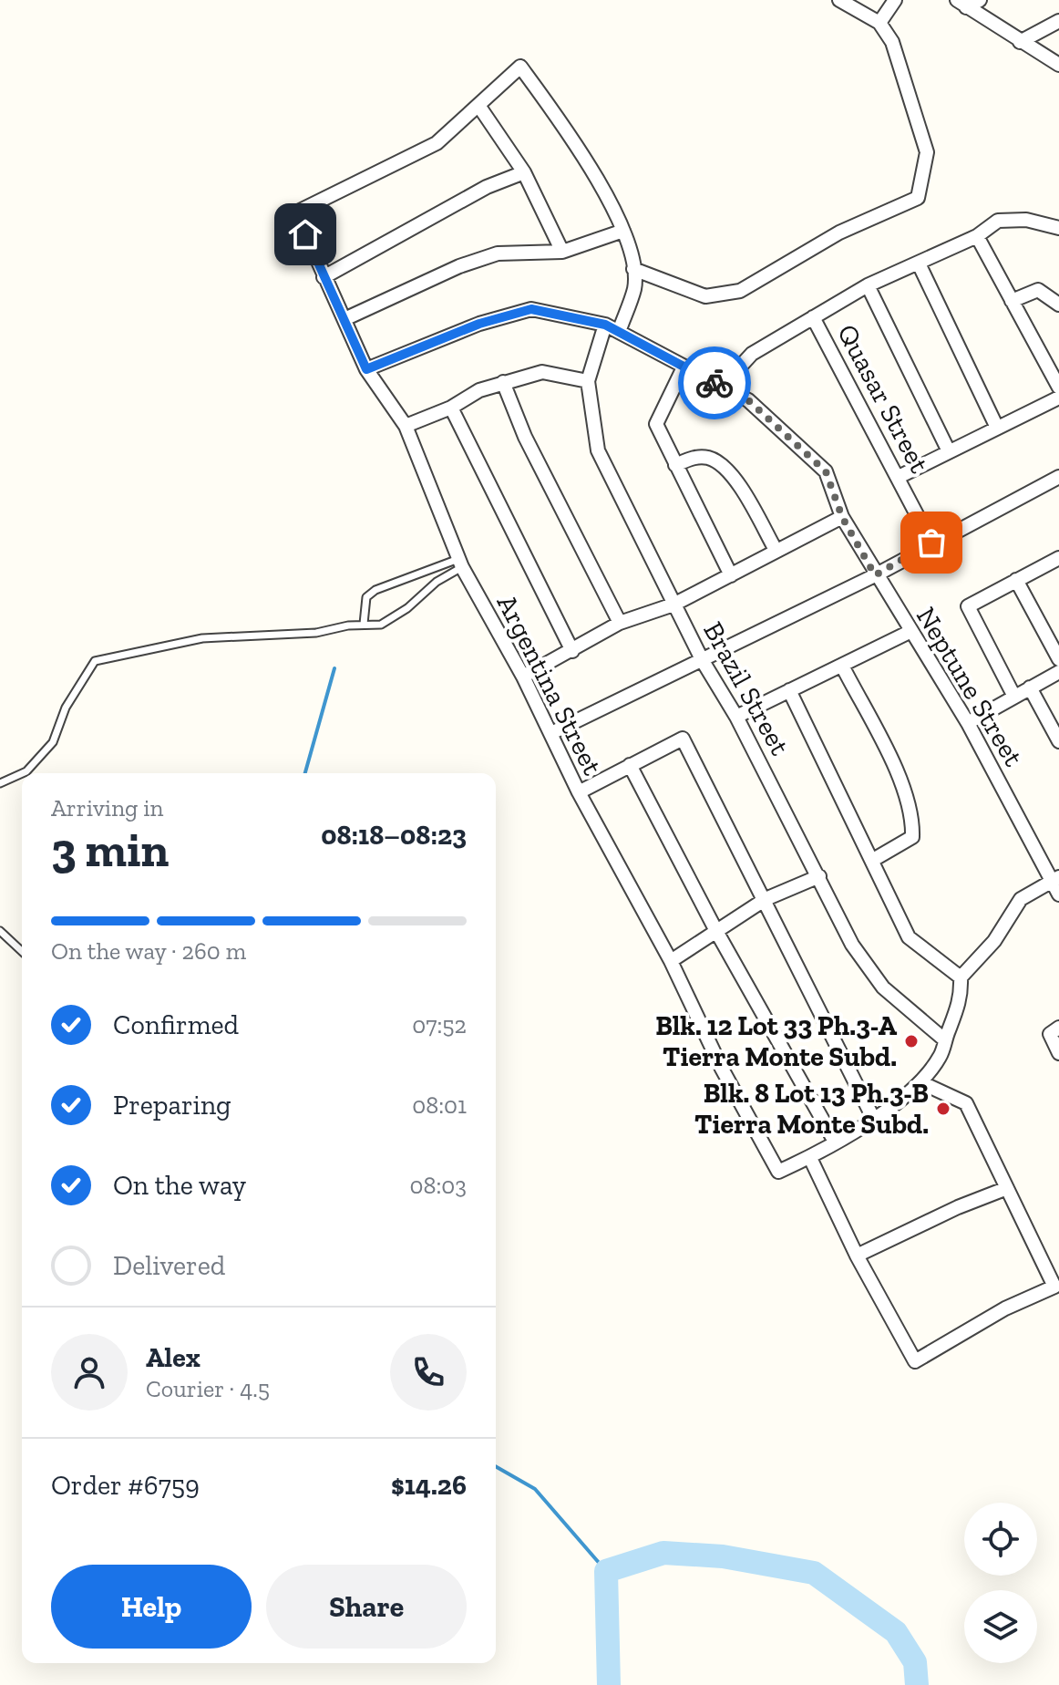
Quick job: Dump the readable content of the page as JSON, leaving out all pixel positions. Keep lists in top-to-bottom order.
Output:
{
  "streets": {
    "street": [
      "Quasar Street",
      "Argentina Street",
      "Neptune Street",
      "Brazil Street"
    ]
  },
  "crossings": [
    ["Argentina Street", "Neptune Street"],
    ["Neptune Street", "Brazil Street"]
  ],
  "places": ["Blk. 12 Lot 33 Ph.3-A Tierra Monte Subd.", "Blk. 8 Lot 13 Ph.3-B Tierra Monte Subd."],
  "page": {
    "heading": ["3 min", "Arriving in", "08:18–08:23"],
    "panel": [
      "Alex",
      "Courier · 4.5",
      "Order #6759",
      "$14.26"
    ],
    "bar": "On the way · 260 m",
    "list": [
      ["Confirmed", "07:52"],
      ["Preparing", "08:01"],
      ["On the way", "08:03"],
      "Delivered"
    ],
    "buttons": ["Help", "Share"]
  }
}
